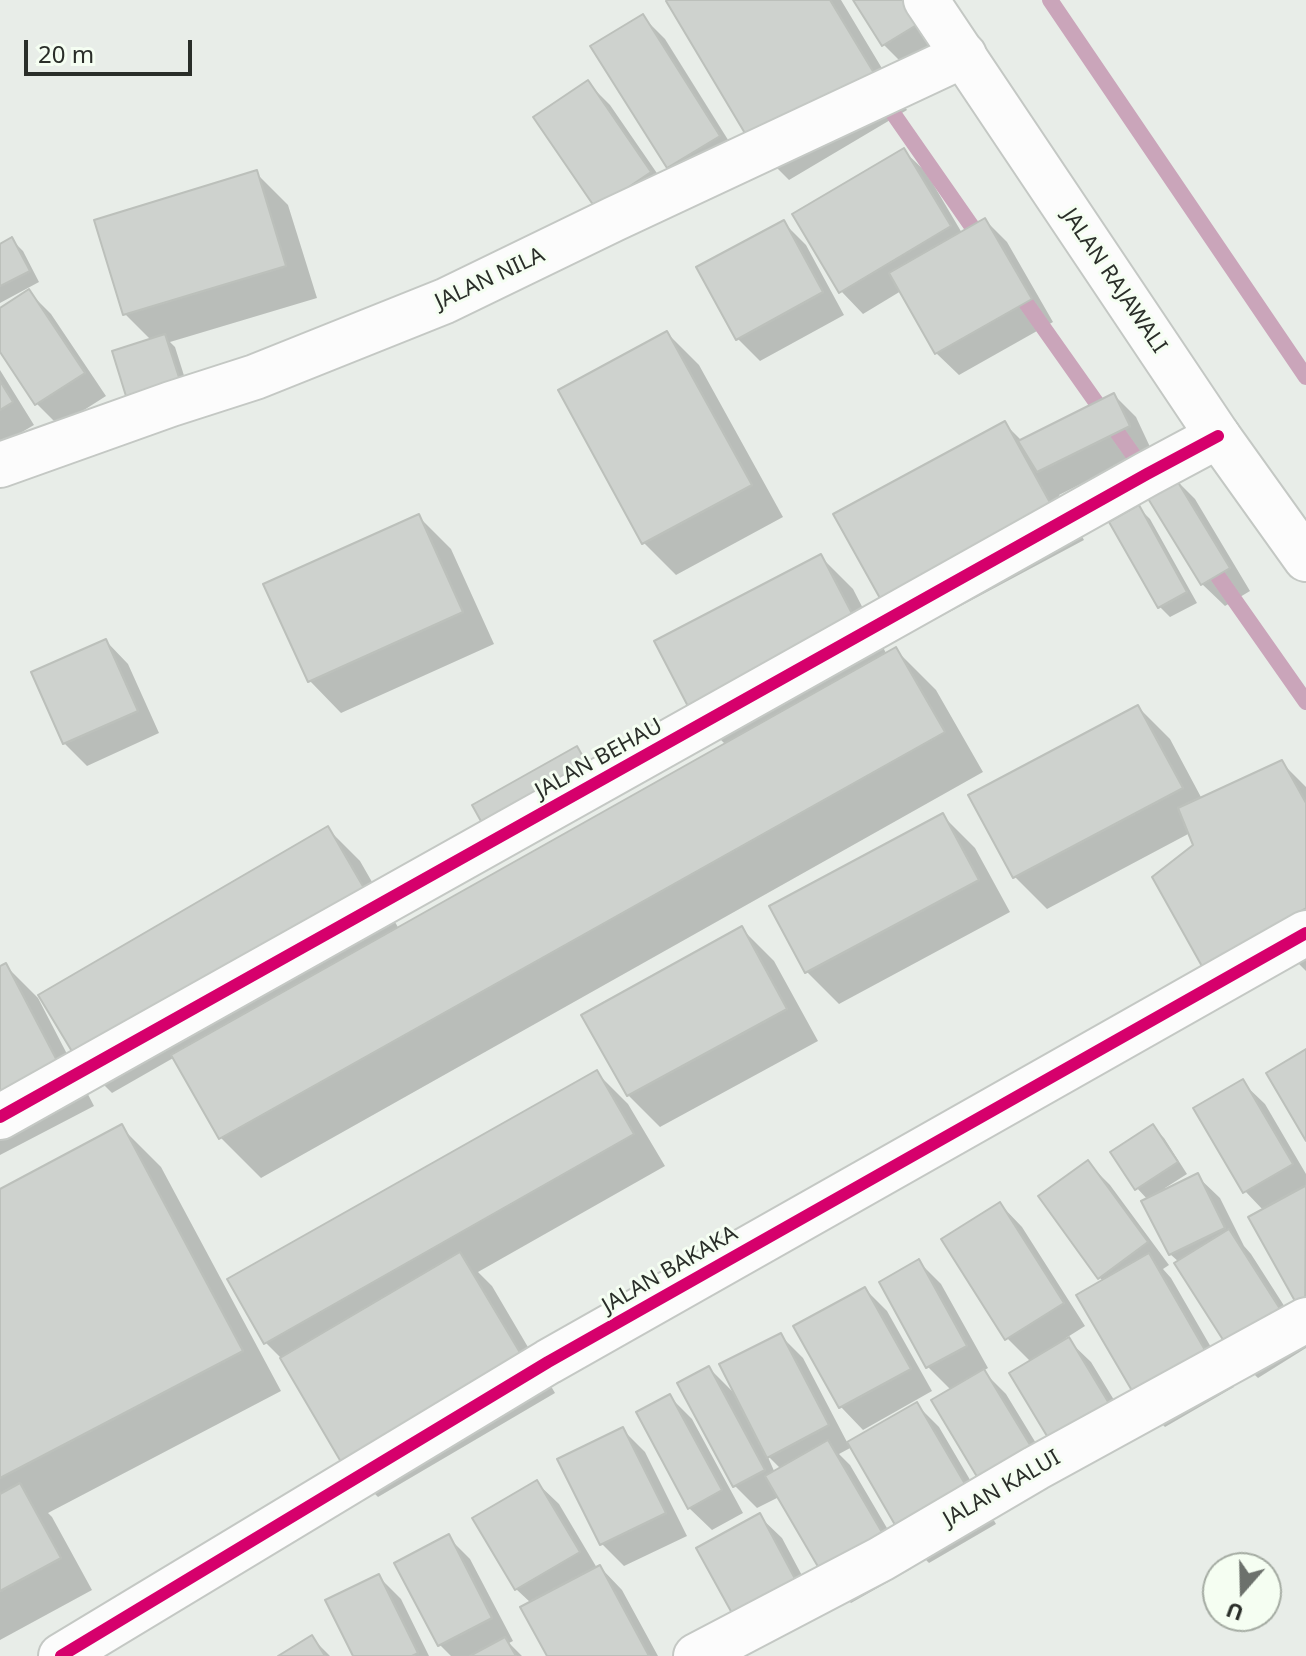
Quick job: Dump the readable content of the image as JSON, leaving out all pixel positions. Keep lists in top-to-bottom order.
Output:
{
  "streets": {
    "street": [
      "JALAN NILA",
      "JALAN RAJAWALI",
      "JALAN BEHAU",
      "JALAN BAKAKA",
      "JALAN KALUI"
    ]
  },
  "crossings": [
    ["JALAN NILA", "JALAN RAJAWALI"],
    ["JALAN RAJAWALI", "JALAN BEHAU"]
  ],
  "scale_bar": "20 m",
  "north": "bottom"
}
